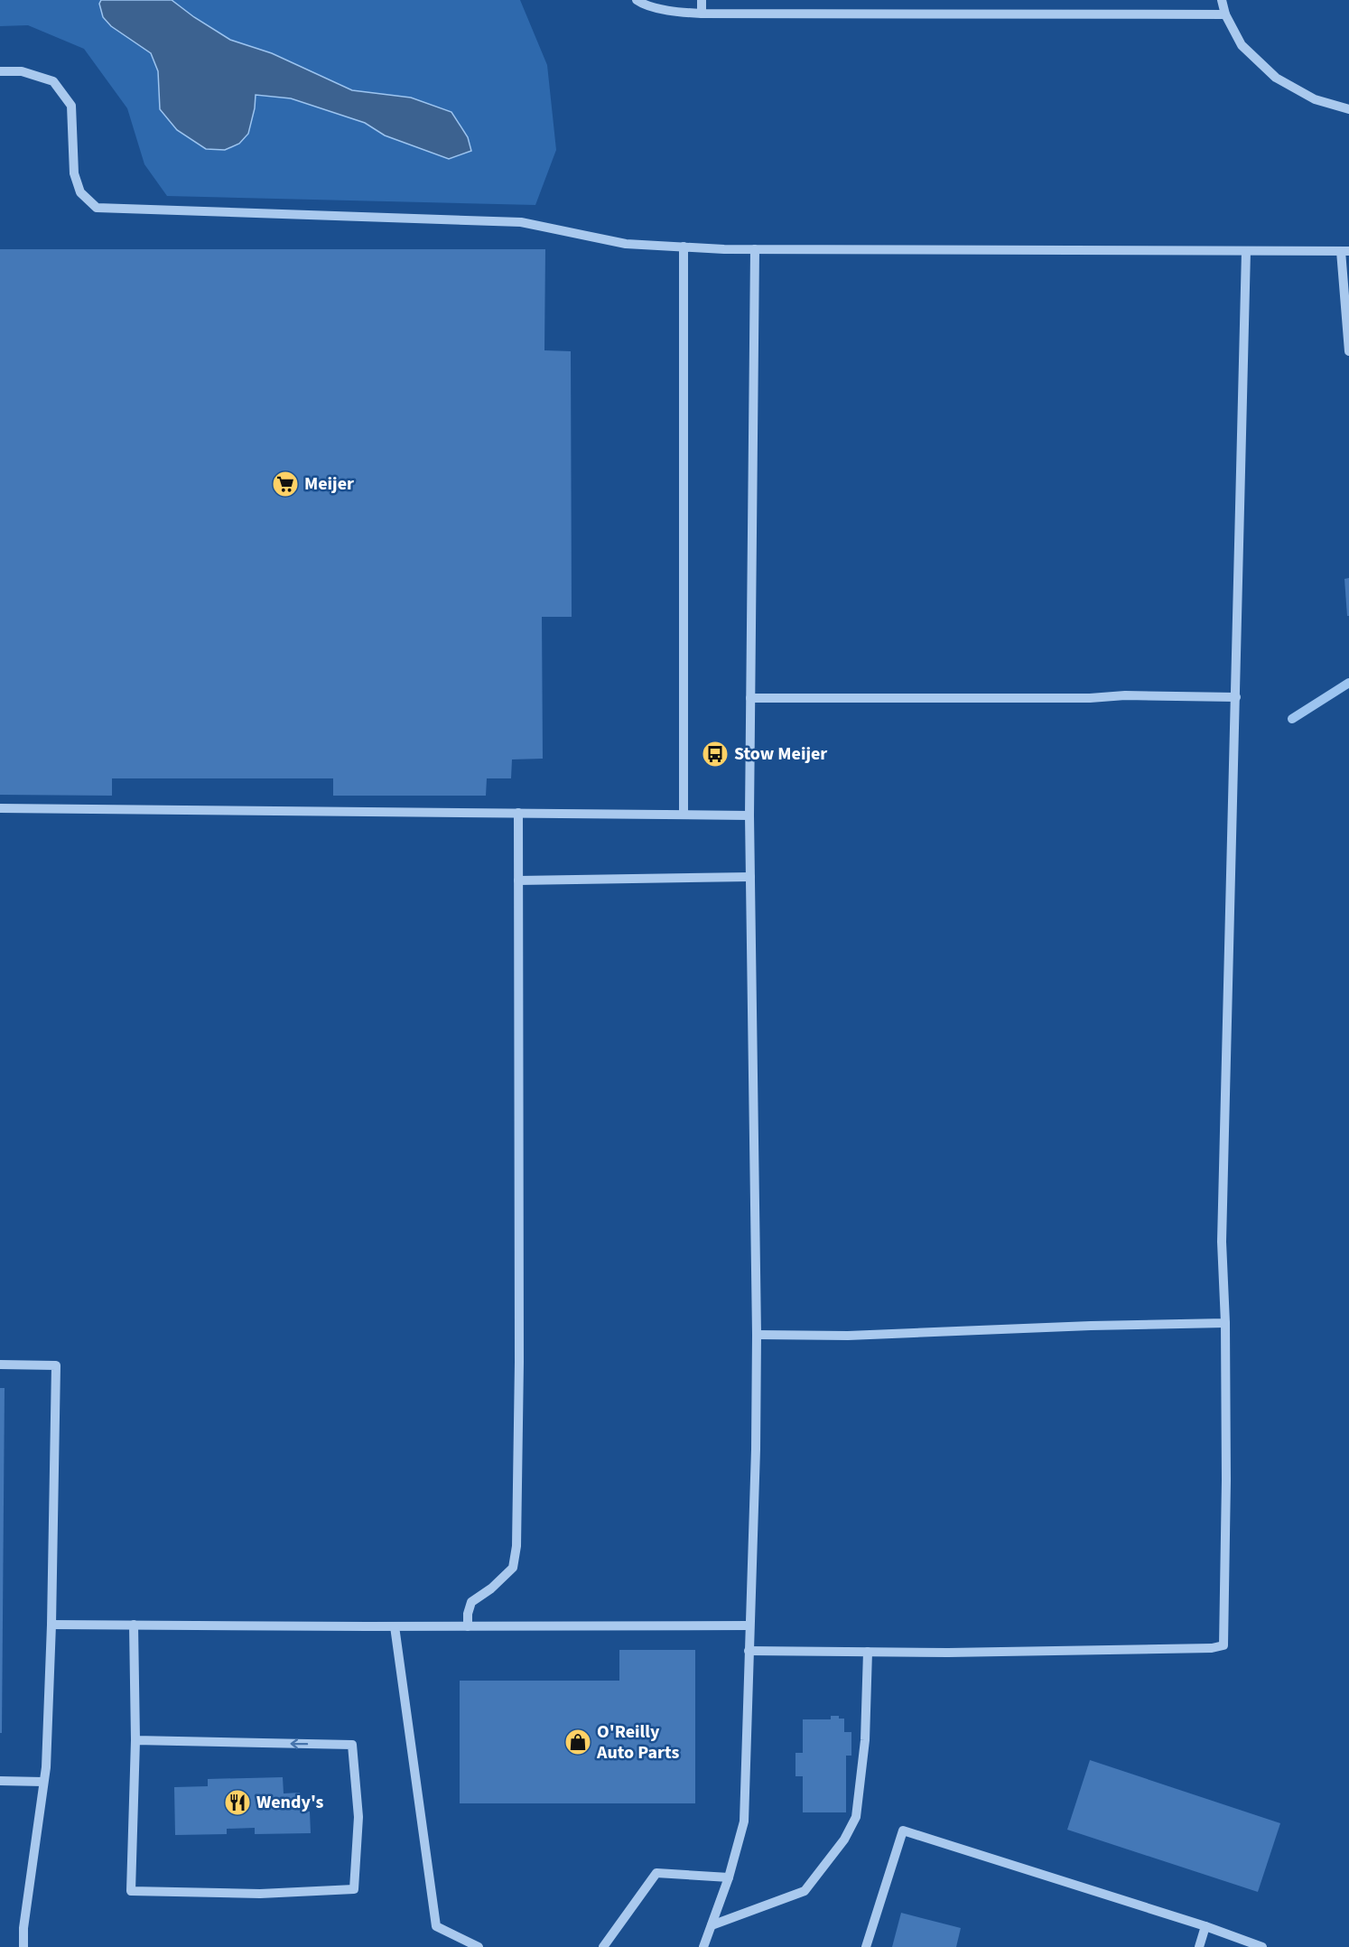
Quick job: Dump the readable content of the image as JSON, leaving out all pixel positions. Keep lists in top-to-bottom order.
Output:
{
  "places": {
    "supermarket": ["Meijer"],
    "bus stop": ["Stow Meijer"],
    "shop": ["O'Reilly Auto Parts"],
    "restaurant": ["Wendy's"]
  }
}
